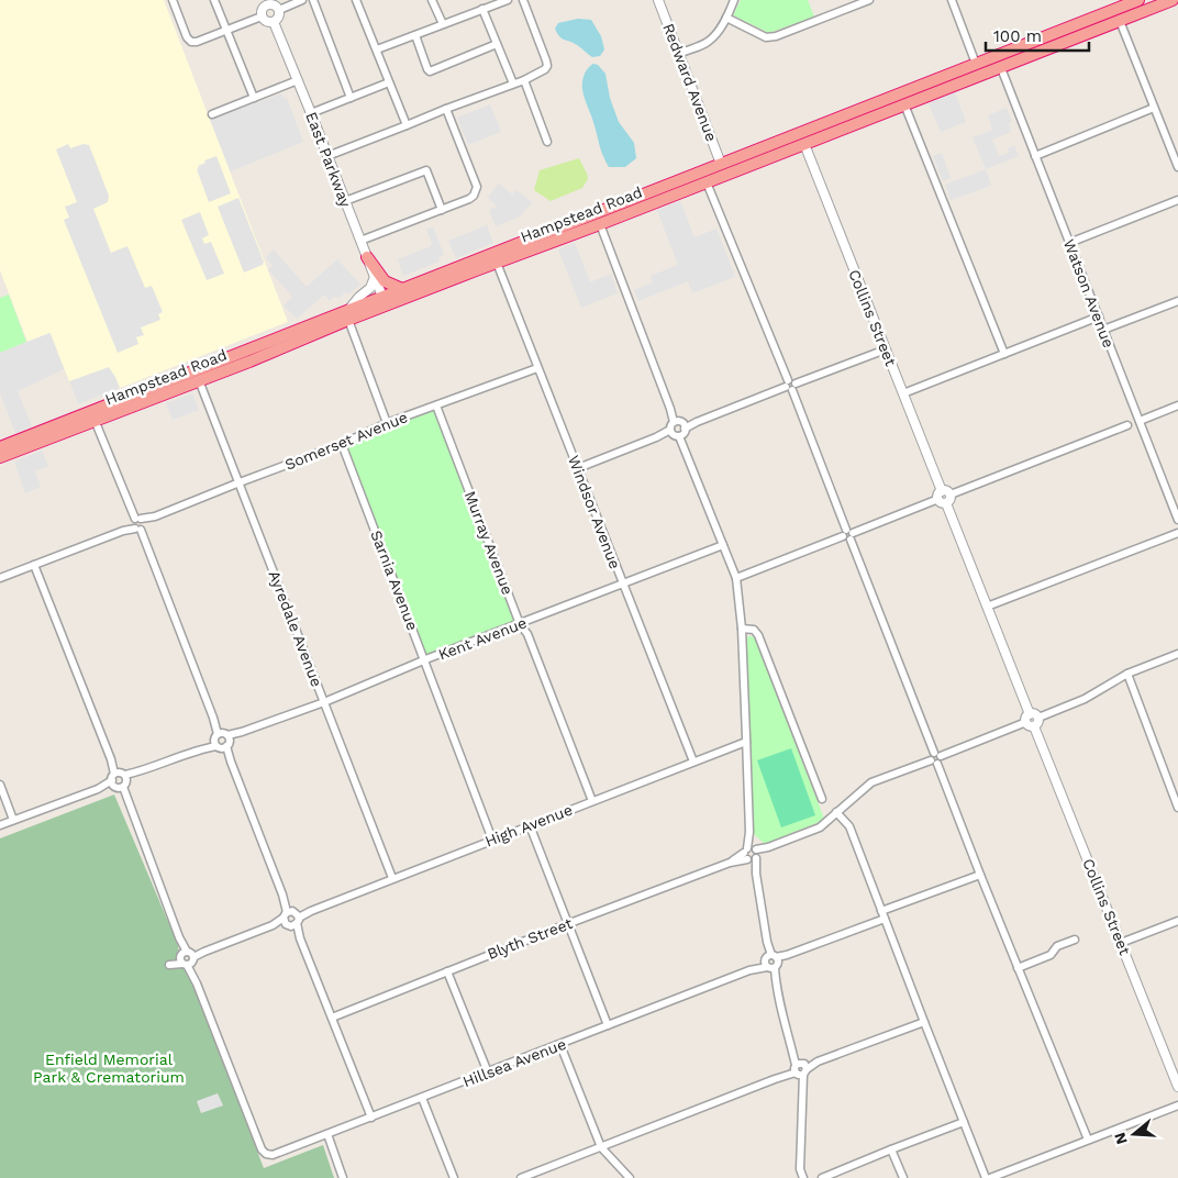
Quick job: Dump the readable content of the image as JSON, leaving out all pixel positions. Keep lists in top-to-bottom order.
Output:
{
  "streets": {
    "highway": ["Hampstead Road"],
    "street": [
      "Redward Avenue",
      "East Parkway",
      "Watson Avenue",
      "Collins Street",
      "Somerset Avenue",
      "Windsor Avenue",
      "Murray Avenue",
      "Sarnia Avenue",
      "Ayredale Avenue",
      "Kent Avenue",
      "High Avenue",
      "Blyth Street",
      "Hillsea Avenue"
    ]
  },
  "crossings": [
    ["Redward Avenue", "Hampstead Road"],
    ["East Parkway", "Hampstead Road"],
    ["Hampstead Road", "Watson Avenue"],
    ["Hampstead Road", "Collins Street"],
    ["Hampstead Road", "Windsor Avenue"],
    ["Hampstead Road", "Ayredale Avenue"],
    ["Collins Street", "Blyth Street"],
    ["Somerset Avenue", "Windsor Avenue"],
    ["Somerset Avenue", "Murray Avenue"],
    ["Somerset Avenue", "Sarnia Avenue"],
    ["Somerset Avenue", "Ayredale Avenue"],
    ["Windsor Avenue", "Kent Avenue"],
    ["Windsor Avenue", "High Avenue"],
    ["Murray Avenue", "Kent Avenue"],
    ["Murray Avenue", "High Avenue"],
    ["Sarnia Avenue", "Kent Avenue"],
    ["Sarnia Avenue", "High Avenue"],
    ["Ayredale Avenue", "Kent Avenue"],
    ["Ayredale Avenue", "High Avenue"],
    ["High Avenue", "Hillsea Avenue"]
  ],
  "parks": ["Enfield Memorial Park & Crematorium"],
  "scale_bar": "100 m",
  "north": "left"
}
